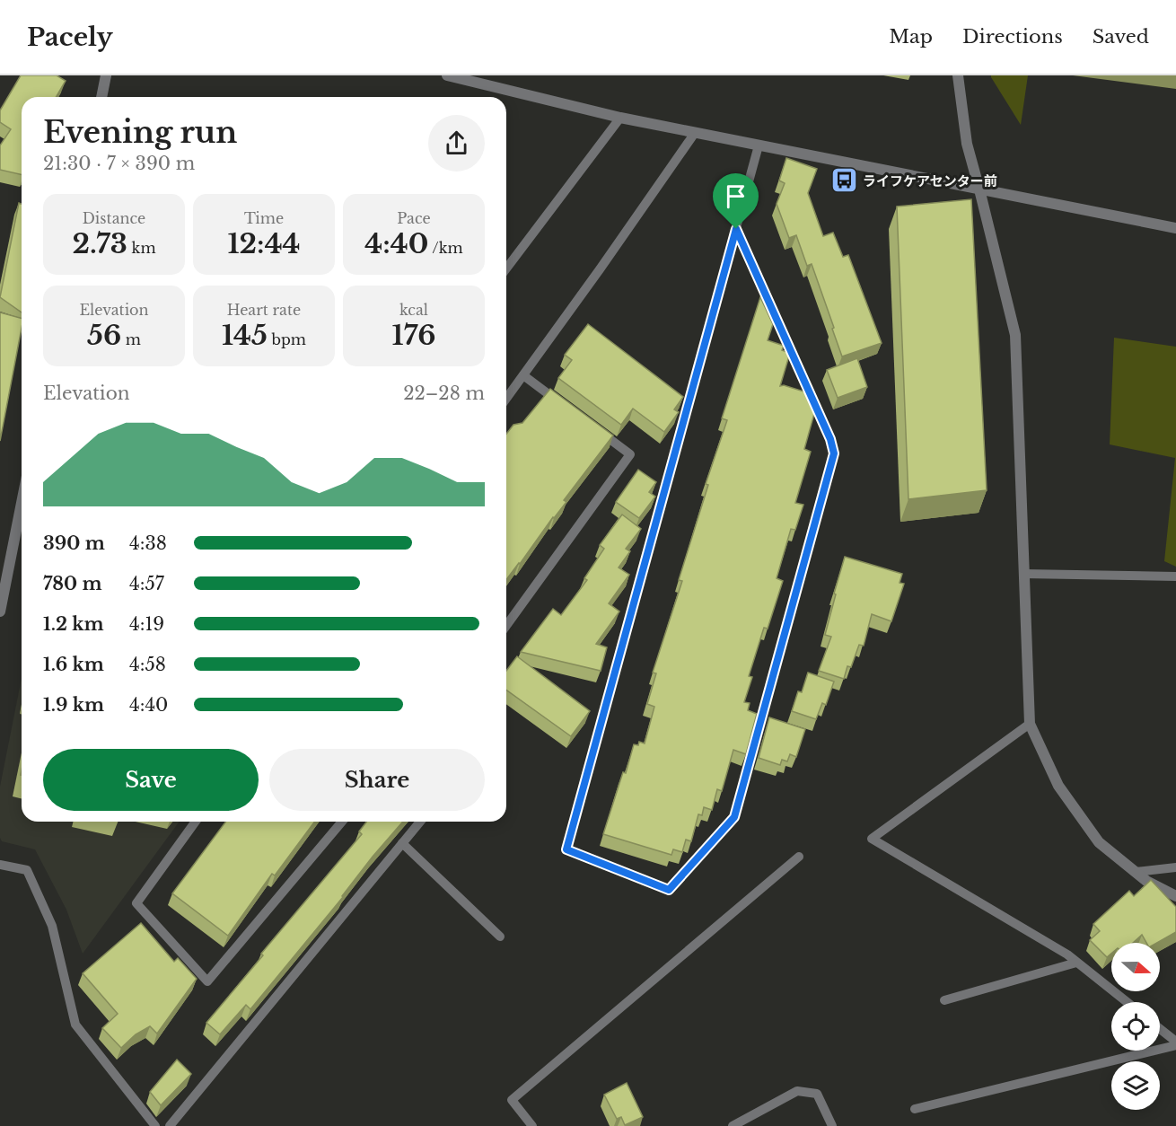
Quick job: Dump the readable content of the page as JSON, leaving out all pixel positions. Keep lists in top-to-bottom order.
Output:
{
  "places": {
    "bus stop": ["ライフケアセンター前"]
  },
  "north": "right",
  "page": {
    "header": "Pacely",
    "nav": ["Map", "Directions", "Saved"],
    "heading": ["Evening run", "21:30 · 7 × 390 m"],
    "stats": [
      ["Distance", "2.73 km"],
      ["Time", "12:44"],
      ["Pace", "4:40 /km"],
      ["Elevation", "56 m"],
      ["Heart rate", "145 bpm"],
      ["kcal", "176"]
    ],
    "chart": ["Elevation", "22–28 m"],
    "list": [
      {
        "name": "390 m",
        "note": "4:38"
      },
      {
        "name": "780 m",
        "note": "4:57"
      },
      {
        "name": "1.2 km",
        "note": "4:19"
      },
      {
        "name": "1.6 km",
        "note": "4:58"
      },
      {
        "name": "1.9 km",
        "note": "4:40"
      }
    ],
    "buttons": ["Save", "Share"]
  }
}
